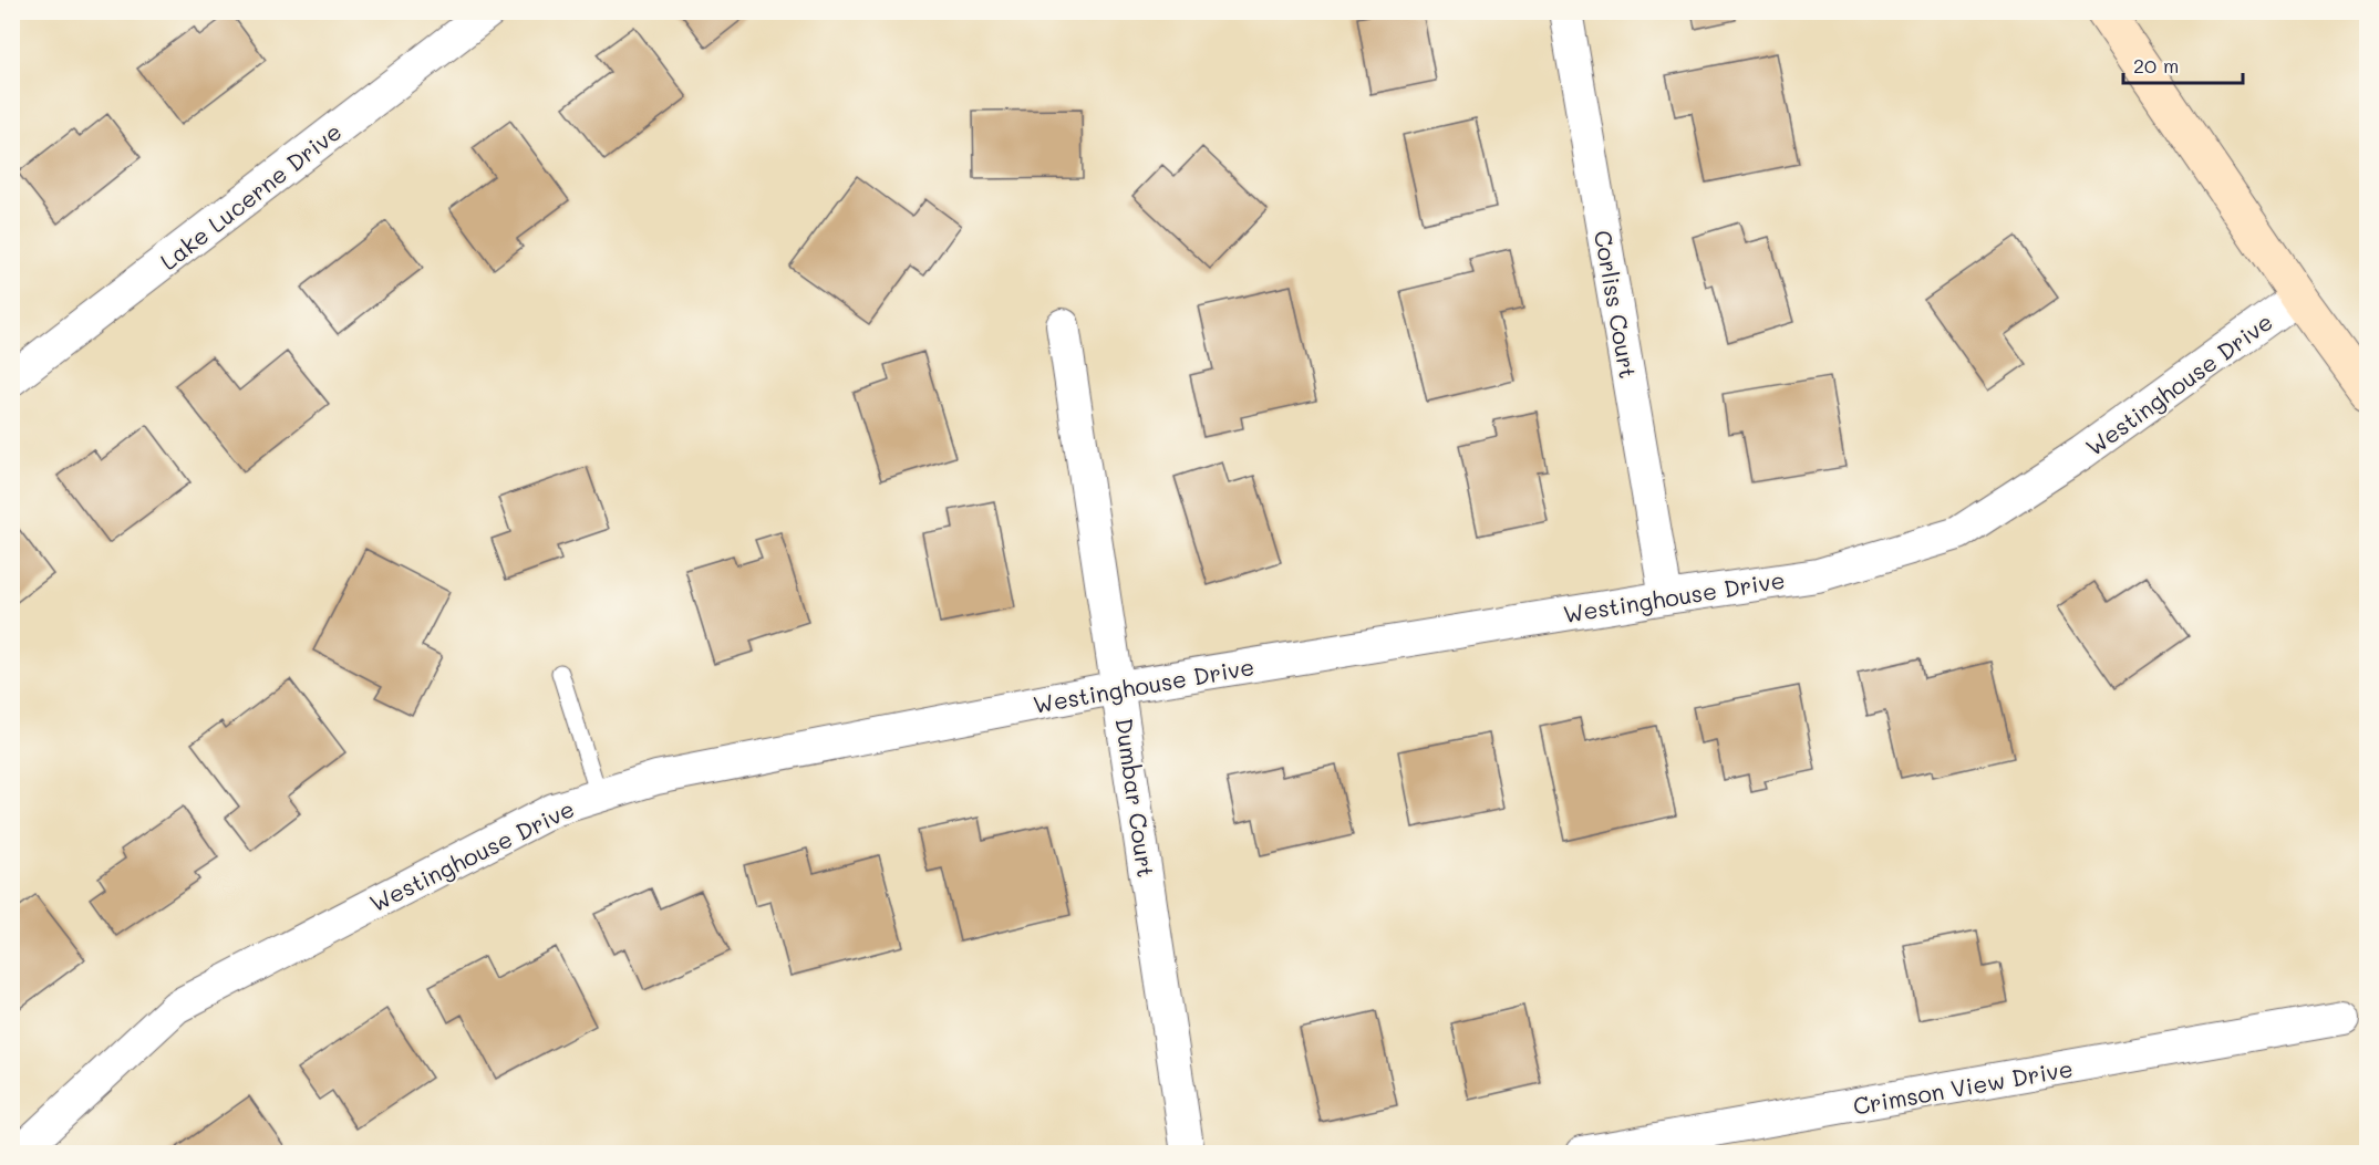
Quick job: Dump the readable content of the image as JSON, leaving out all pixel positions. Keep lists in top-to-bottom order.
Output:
{
  "streets": {
    "street": [
      "Lake Lucerne Drive",
      "Corliss Court",
      "Westinghouse Drive",
      "Dumbar Court",
      "Crimson View Drive"
    ]
  },
  "crossings": [
    ["Corliss Court", "Westinghouse Drive"],
    ["Westinghouse Drive", "Dumbar Court"]
  ],
  "scale_bar": "20 m"
}
